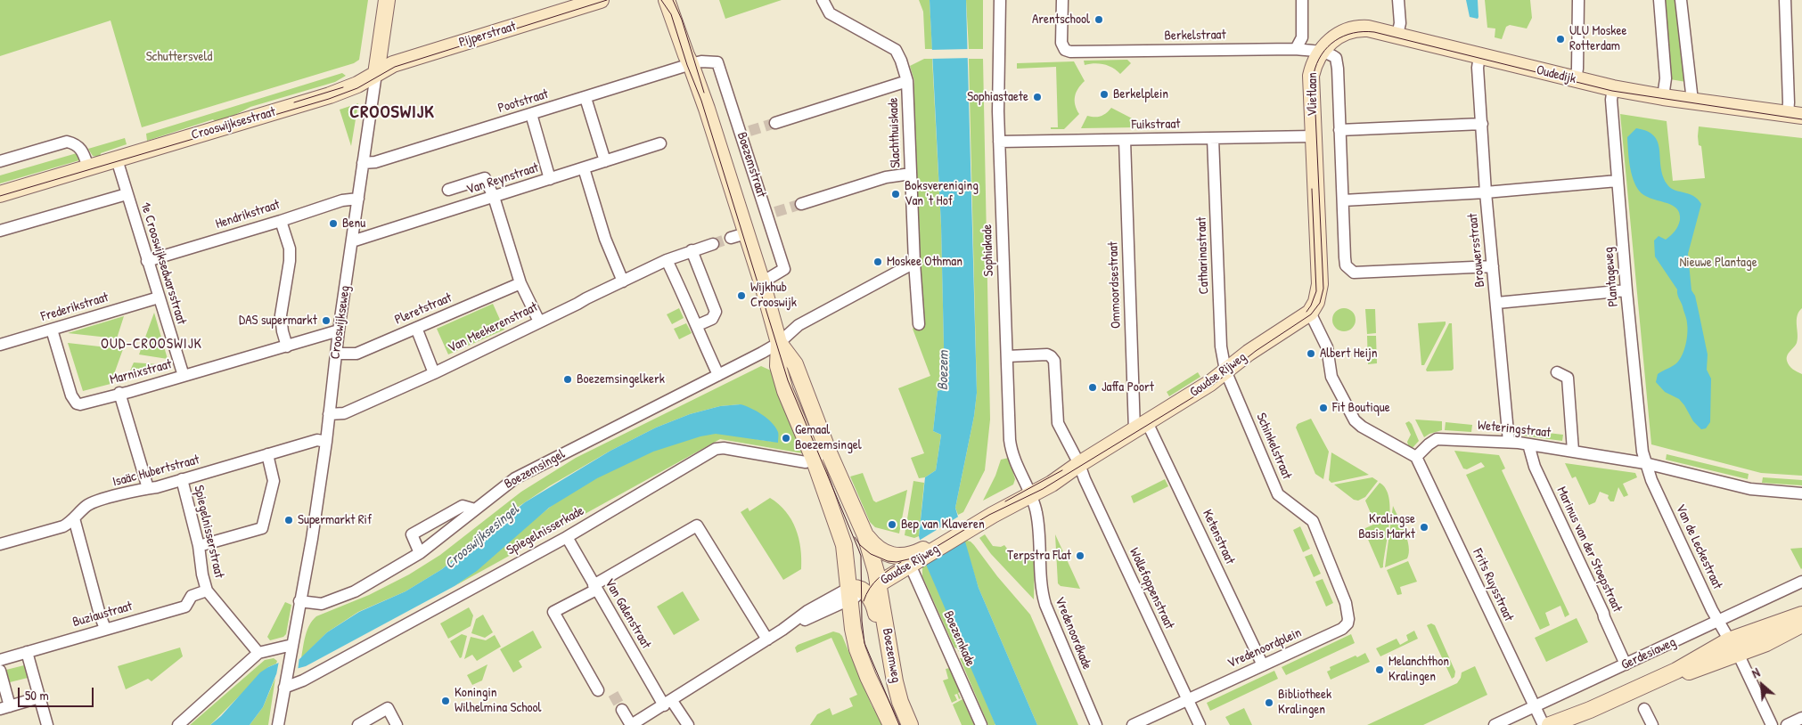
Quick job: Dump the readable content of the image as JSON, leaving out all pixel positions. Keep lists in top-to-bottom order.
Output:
{
  "streets": {
    "street": [
      "Pijperstraat",
      "Berkelstraat",
      "Oudedijk",
      "Vlietlaan",
      "Pootstraat",
      "Crooswijksestraat",
      "Fuikstraat",
      "Slachthuiskade",
      "Boezemstraat",
      "Van Reynstraat",
      "Hendrikstraat",
      "Sophiakade",
      "Brouwersstraat",
      "Catharinastraat",
      "1e Crooswijksedwarsstraat",
      "Plantageweg",
      "Ommoordsestraat",
      "Frederikstraat",
      "Pleretstraat",
      "Crooswijkseweg",
      "Van Meekerenstraat",
      "Marnixstraat",
      "Goudse Rijweg",
      "Weteringstraat",
      "Schinkelstraat",
      "Boezemsingel",
      "Isaäc Hubertstraat",
      "Spiegelnisserkade",
      "Spiegelnisserstraat",
      "Ketenstraat",
      "Van de Leckestraat",
      "Marinus van der Stoepstraat",
      "Frits Ruysstraat",
      "Wollefoppenstraat",
      "Van Galenstraat",
      "Buziaustraat",
      "Vredenoordkade",
      "Boezemkade",
      "Vredenoordplein",
      "Gerdesiaweg",
      "Boezemweg"
    ]
  },
  "crossings": [
    ["Pijperstraat", "Crooswijksestraat"],
    ["Pijperstraat", "Crooswijkseweg"],
    ["Berkelstraat", "Oudedijk"],
    ["Berkelstraat", "Vlietlaan"],
    ["Oudedijk", "Vlietlaan"],
    ["Oudedijk", "Brouwersstraat"],
    ["Oudedijk", "Plantageweg"],
    ["Vlietlaan", "Fuikstraat"],
    ["Vlietlaan", "Brouwersstraat"],
    ["Vlietlaan", "Goudse Rijweg"],
    ["Pootstraat", "Boezemstraat"],
    ["Pootstraat", "Crooswijkseweg"],
    ["Crooswijksestraat", "1e Crooswijksedwarsstraat"],
    ["Crooswijksestraat", "Crooswijkseweg"],
    ["Fuikstraat", "Sophiakade"],
    ["Fuikstraat", "Catharinastraat"],
    ["Fuikstraat", "Ommoordsestraat"],
    ["Slachthuiskade", "Boezemsingel"],
    ["Boezemstraat", "Boezemsingel"],
    ["Van Reynstraat", "Crooswijkseweg"],
    ["Hendrikstraat", "1e Crooswijksedwarsstraat"],
    ["Hendrikstraat", "Crooswijkseweg"],
    ["Sophiakade", "Goudse Rijweg"],
    ["Sophiakade", "Wollefoppenstraat"],
    ["Sophiakade", "Vredenoordkade"],
    ["Brouwersstraat", "Weteringstraat"],
    ["Catharinastraat", "Goudse Rijweg"],
    ["Catharinastraat", "Schinkelstraat"],
    ["1e Crooswijksedwarsstraat", "Frederikstraat"],
    ["1e Crooswijksedwarsstraat", "Marnixstraat"],
    ["Plantageweg", "Weteringstraat"],
    ["Plantageweg", "Van de Leckestraat"],
    ["Ommoordsestraat", "Goudse Rijweg"],
    ["Ommoordsestraat", "Ketenstraat"],
    ["Frederikstraat", "Marnixstraat"],
    ["Pleretstraat", "Crooswijkseweg"],
    ["Crooswijkseweg", "Van Meekerenstraat"],
    ["Crooswijkseweg", "Marnixstraat"],
    ["Crooswijkseweg", "Boezemsingel"],
    ["Crooswijkseweg", "Isaäc Hubertstraat"],
    ["Crooswijkseweg", "Spiegelnisserkade"],
    ["Goudse Rijweg", "Schinkelstraat"],
    ["Goudse Rijweg", "Ketenstraat"],
    ["Goudse Rijweg", "Wollefoppenstraat"],
    ["Goudse Rijweg", "Van Galenstraat"],
    ["Goudse Rijweg", "Vredenoordkade"],
    ["Goudse Rijweg", "Boezemkade"],
    ["Goudse Rijweg", "Boezemweg"],
    ["Weteringstraat", "Van de Leckestraat"],
    ["Weteringstraat", "Marinus van der Stoepstraat"],
    ["Weteringstraat", "Frits Ruysstraat"],
    ["Schinkelstraat", "Vredenoordplein"],
    ["Isaäc Hubertstraat", "Spiegelnisserstraat"],
    ["Spiegelnisserkade", "Van Galenstraat"],
    ["Spiegelnisserstraat", "Buziaustraat"],
    ["Ketenstraat", "Vredenoordplein"],
    ["Van de Leckestraat", "Gerdesiaweg"],
    ["Marinus van der Stoepstraat", "Gerdesiaweg"],
    ["Frits Ruysstraat", "Gerdesiaweg"],
    ["Wollefoppenstraat", "Vredenoordplein"]
  ],
  "districts": ["CROOSWIJK", "OUD-CROOSWIJK"],
  "water": ["Boezem", "Crooswijksesingel"],
  "parks": ["Schuttersveld", "Nieuwe Plantage"],
  "places": [
    "Arentschool",
    "ULU Moskee Rotterdam",
    "Berkelplein",
    "Sophiastaete",
    "Boksvereniging Van 't Hof",
    "Benu",
    "Moskee Othman",
    "Wijkhub Crooswijk",
    "DAS supermarkt",
    "Albert Heijn",
    "Boezemsingelkerk",
    "Jaffa Poort",
    "Fit Boutique",
    "Gemaal Boezemsingel",
    "Supermarkt Rif",
    "Bep van Klaveren",
    "Kralingse Basis Markt",
    "Terpstra Flat",
    "Melanchthon Kralingen",
    "Koningin Wilhelmina School",
    "Bibliotheek Kralingen"
  ],
  "scale_bar": "50 m",
  "north": "top left"
}
